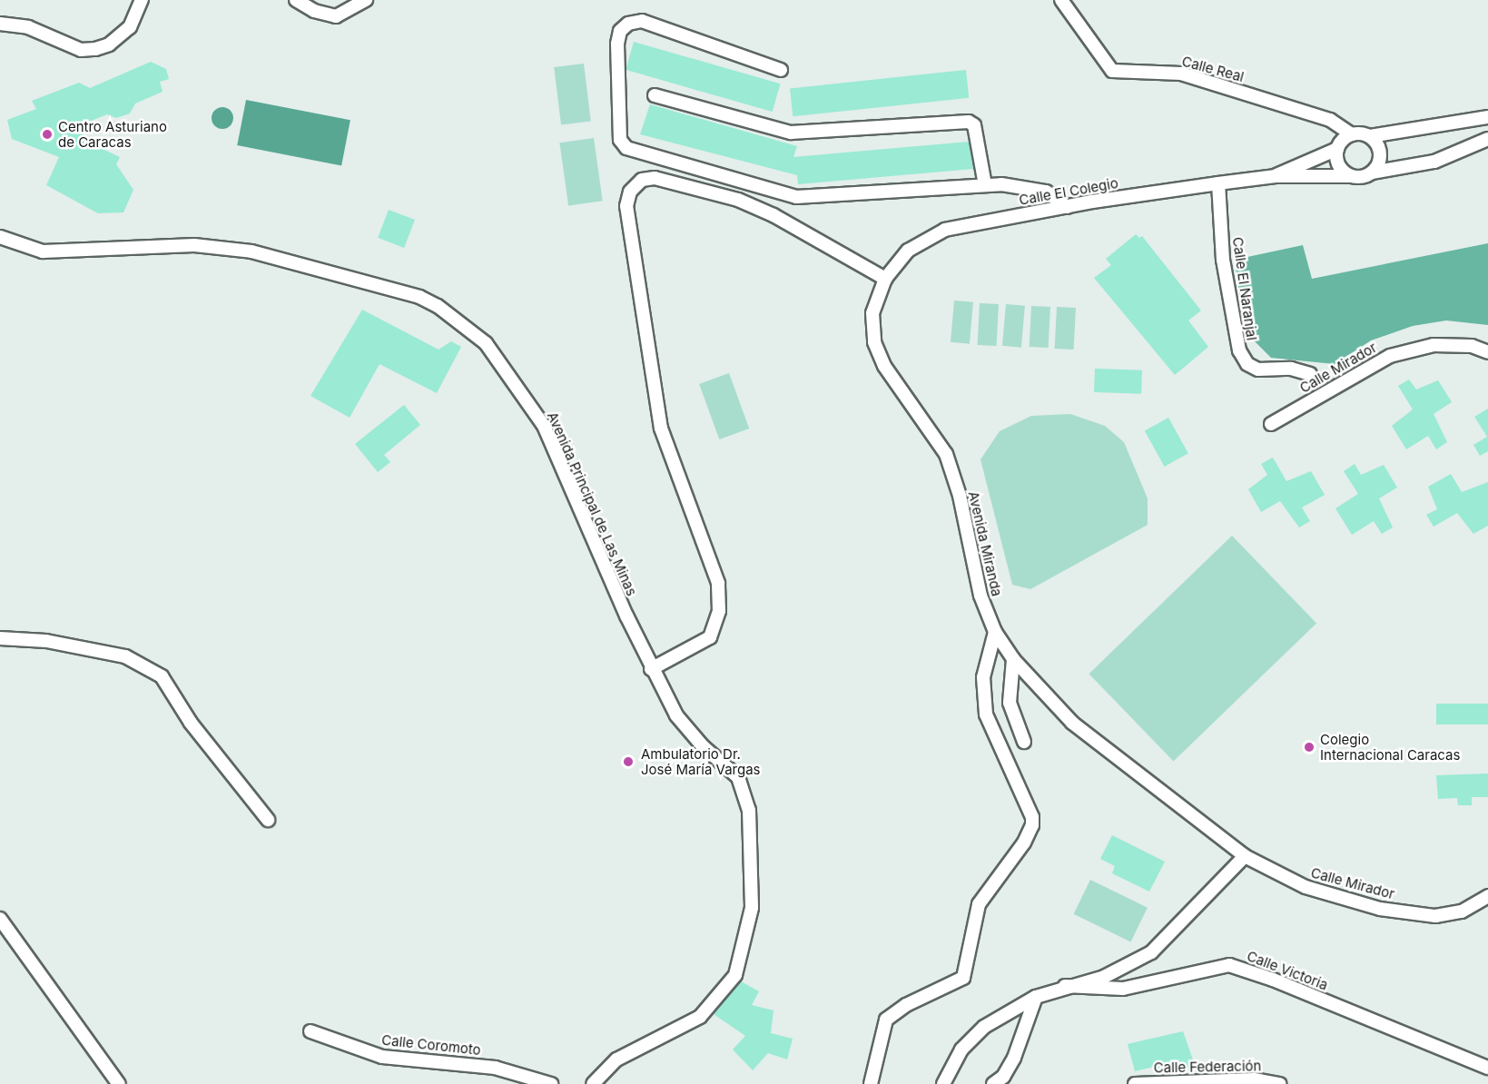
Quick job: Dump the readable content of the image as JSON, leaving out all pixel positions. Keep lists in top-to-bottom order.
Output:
{
  "streets": {
    "street": [
      "Calle Real",
      "Calle El Colegio",
      "Calle El Naranjal",
      "Calle Mirador",
      "Avenida Principal de Las Minas",
      "Avenida Miranda",
      "Calle Victoria",
      "Calle Coromoto",
      "Calle Federación"
    ]
  },
  "crossings": [
    ["Calle Real", "Calle El Colegio"],
    ["Calle El Colegio", "Calle El Naranjal"],
    ["Calle El Colegio", "Avenida Miranda"],
    ["Calle Mirador", "Avenida Miranda"]
  ],
  "places": ["Centro Asturiano de Caracas", "Colegio Internacional Caracas", "Ambulatorio Dr. José María Vargas"]
}
